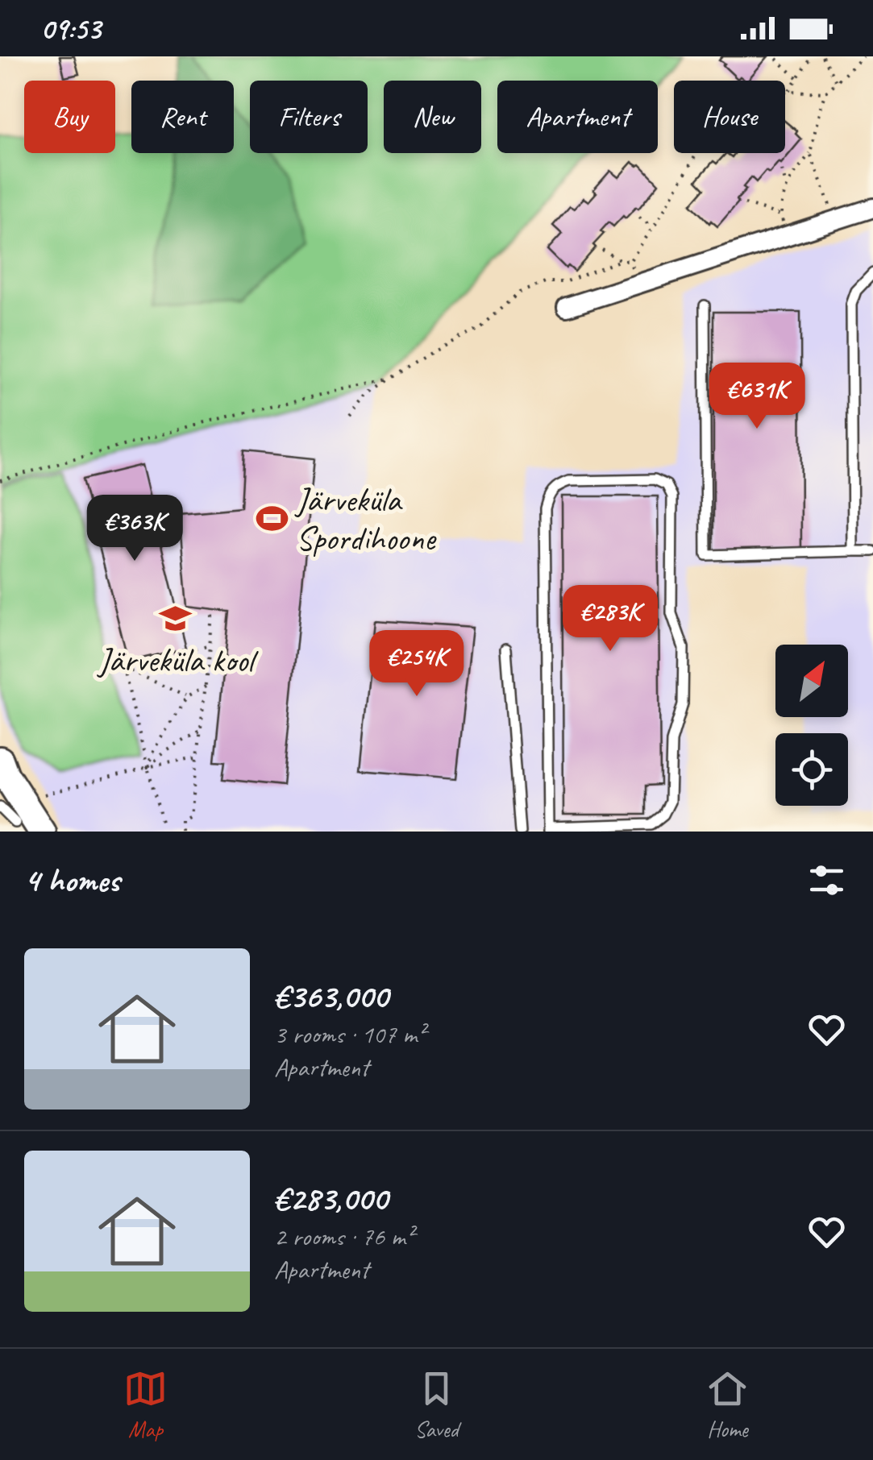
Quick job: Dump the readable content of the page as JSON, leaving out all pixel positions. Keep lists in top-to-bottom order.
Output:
{
  "places": {
    "sports": ["Järveküla Spordihoone"],
    "school or university": ["Järveküla kool"]
  },
  "north": "top right",
  "page": {
    "status": "09:53",
    "chip": [
      "Buy",
      "Rent",
      "Filters",
      "New",
      "Apartment",
      "House"
    ],
    "price": [
      "€631K",
      "€363K",
      "€283K",
      "€254K"
    ],
    "heading": "4 homes",
    "list": [
      {
        "name": "€363,000",
        "note": "3 rooms · 107 m² · Apartment"
      },
      {
        "name": "€283,000",
        "note": "2 rooms · 76 m² · Apartment"
      }
    ],
    "tabs": ["Map", "Saved", "Home"]
  }
}
